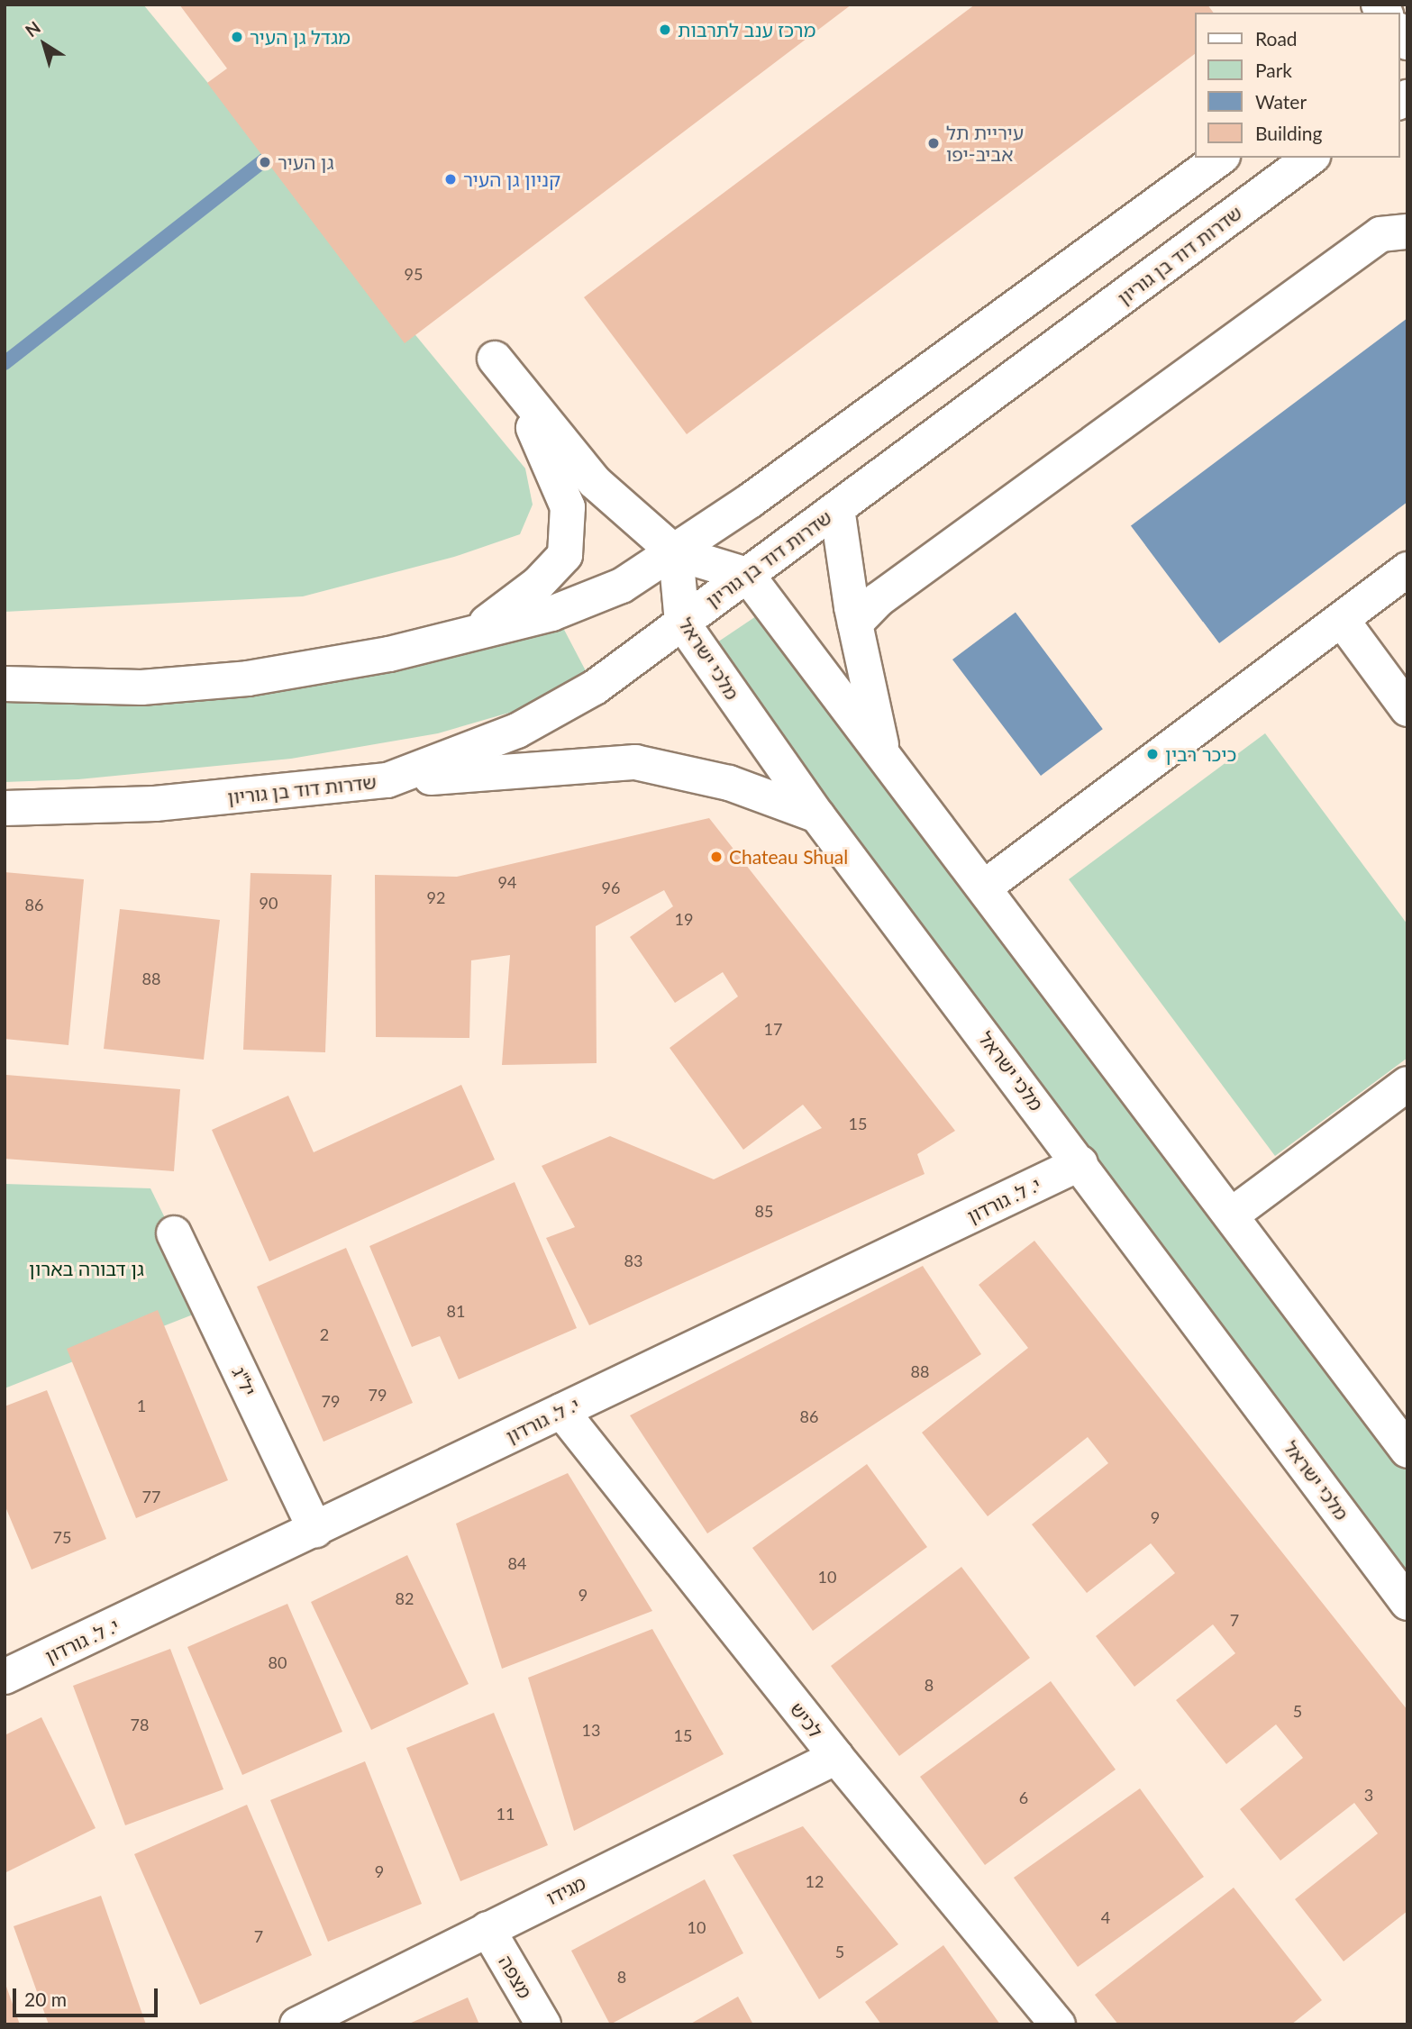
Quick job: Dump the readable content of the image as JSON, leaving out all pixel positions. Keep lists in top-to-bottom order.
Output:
{
  "streets": {
    "street": [
      "שדרות דוד בן גוריון",
      "מלכי ישראל",
      "י. ל. גורדון",
      "יל\"ג",
      "לכיש",
      "מגידו",
      "מצפה"
    ]
  },
  "crossings": [
    ["שדרות דוד בן גוריון", "מלכי ישראל"],
    ["מלכי ישראל", "י. ל. גורדון"],
    ["י. ל. גורדון", "יל\"ג"],
    ["י. ל. גורדון", "לכיש"],
    ["לכיש", "מגידו"],
    ["מגידו", "מצפה"]
  ],
  "parks": ["גן דבורה בארון"],
  "places": [
    "מרכז ענב לתרבות",
    "מגדל גן העיר",
    "עיריית תל אביב-יפו",
    "גן העיר",
    "קניון גן העיר",
    "כיכר רבין",
    "Chateau Shual"
  ],
  "house_numbers": [
    "95",
    "94",
    "96",
    "92",
    "90",
    "86",
    "19",
    "88",
    "17",
    "15",
    "85",
    "83",
    "81",
    "2",
    "88",
    "79",
    "79",
    "1",
    "86",
    "77",
    "9",
    "75",
    "84",
    "10",
    "9",
    "82",
    "7",
    "80",
    "8",
    "5",
    "78",
    "13",
    "15",
    "3",
    "6",
    "11",
    "9",
    "12",
    "4",
    "10",
    "7",
    "5",
    "8"
  ],
  "legend": [
    "Road",
    "Park",
    "Water",
    "Building"
  ],
  "scale_bar": "20 m",
  "north": "top left"
}
